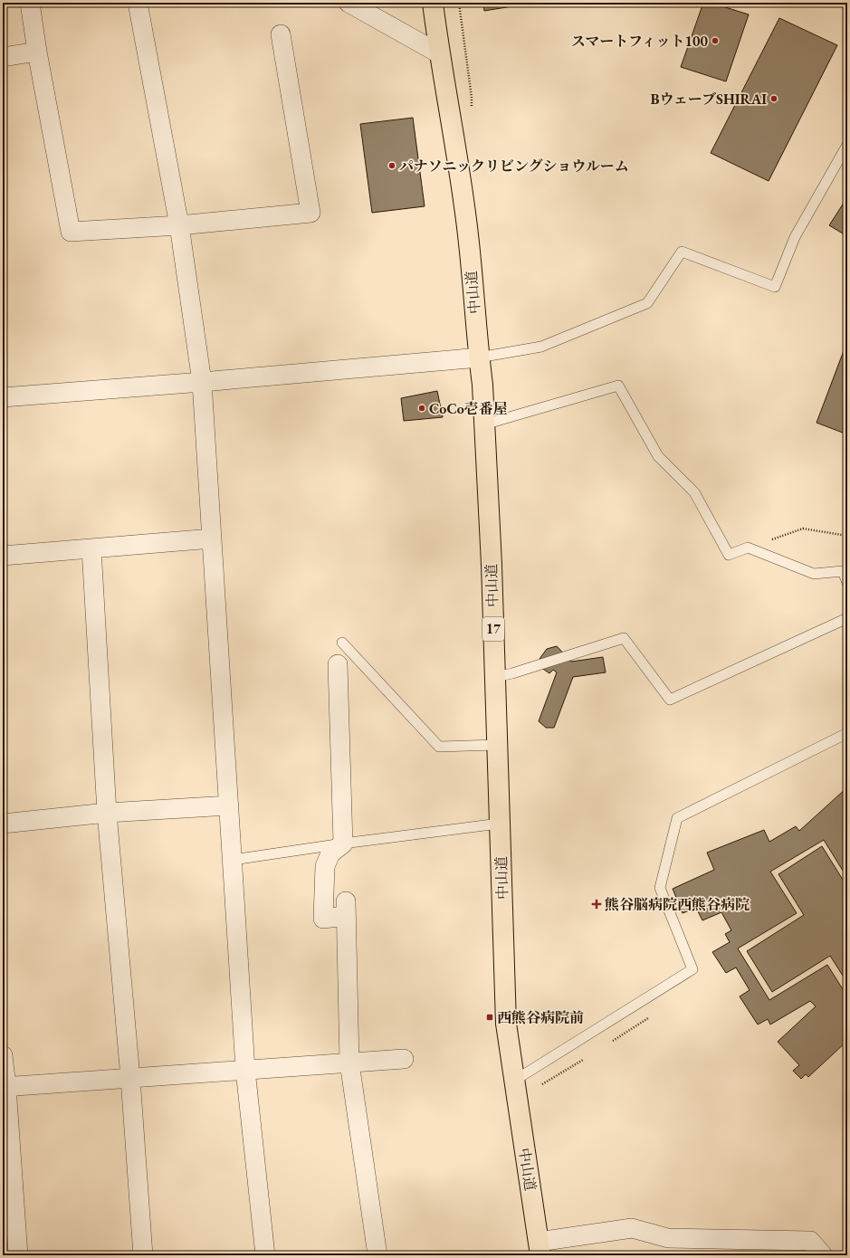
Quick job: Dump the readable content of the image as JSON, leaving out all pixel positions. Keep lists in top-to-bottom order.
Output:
{
  "streets": {
    "highway": ["中山道", "17"]
  },
  "places": {
    "other": [
      "スマートフィット100",
      "BウェーブSHIRAI",
      "パナソニックリビングショウルーム",
      "CoCo壱番屋"
    ],
    "health": ["熊谷脳病院西熊谷病院"],
    "transit": ["西熊谷病院前"]
  }
}
